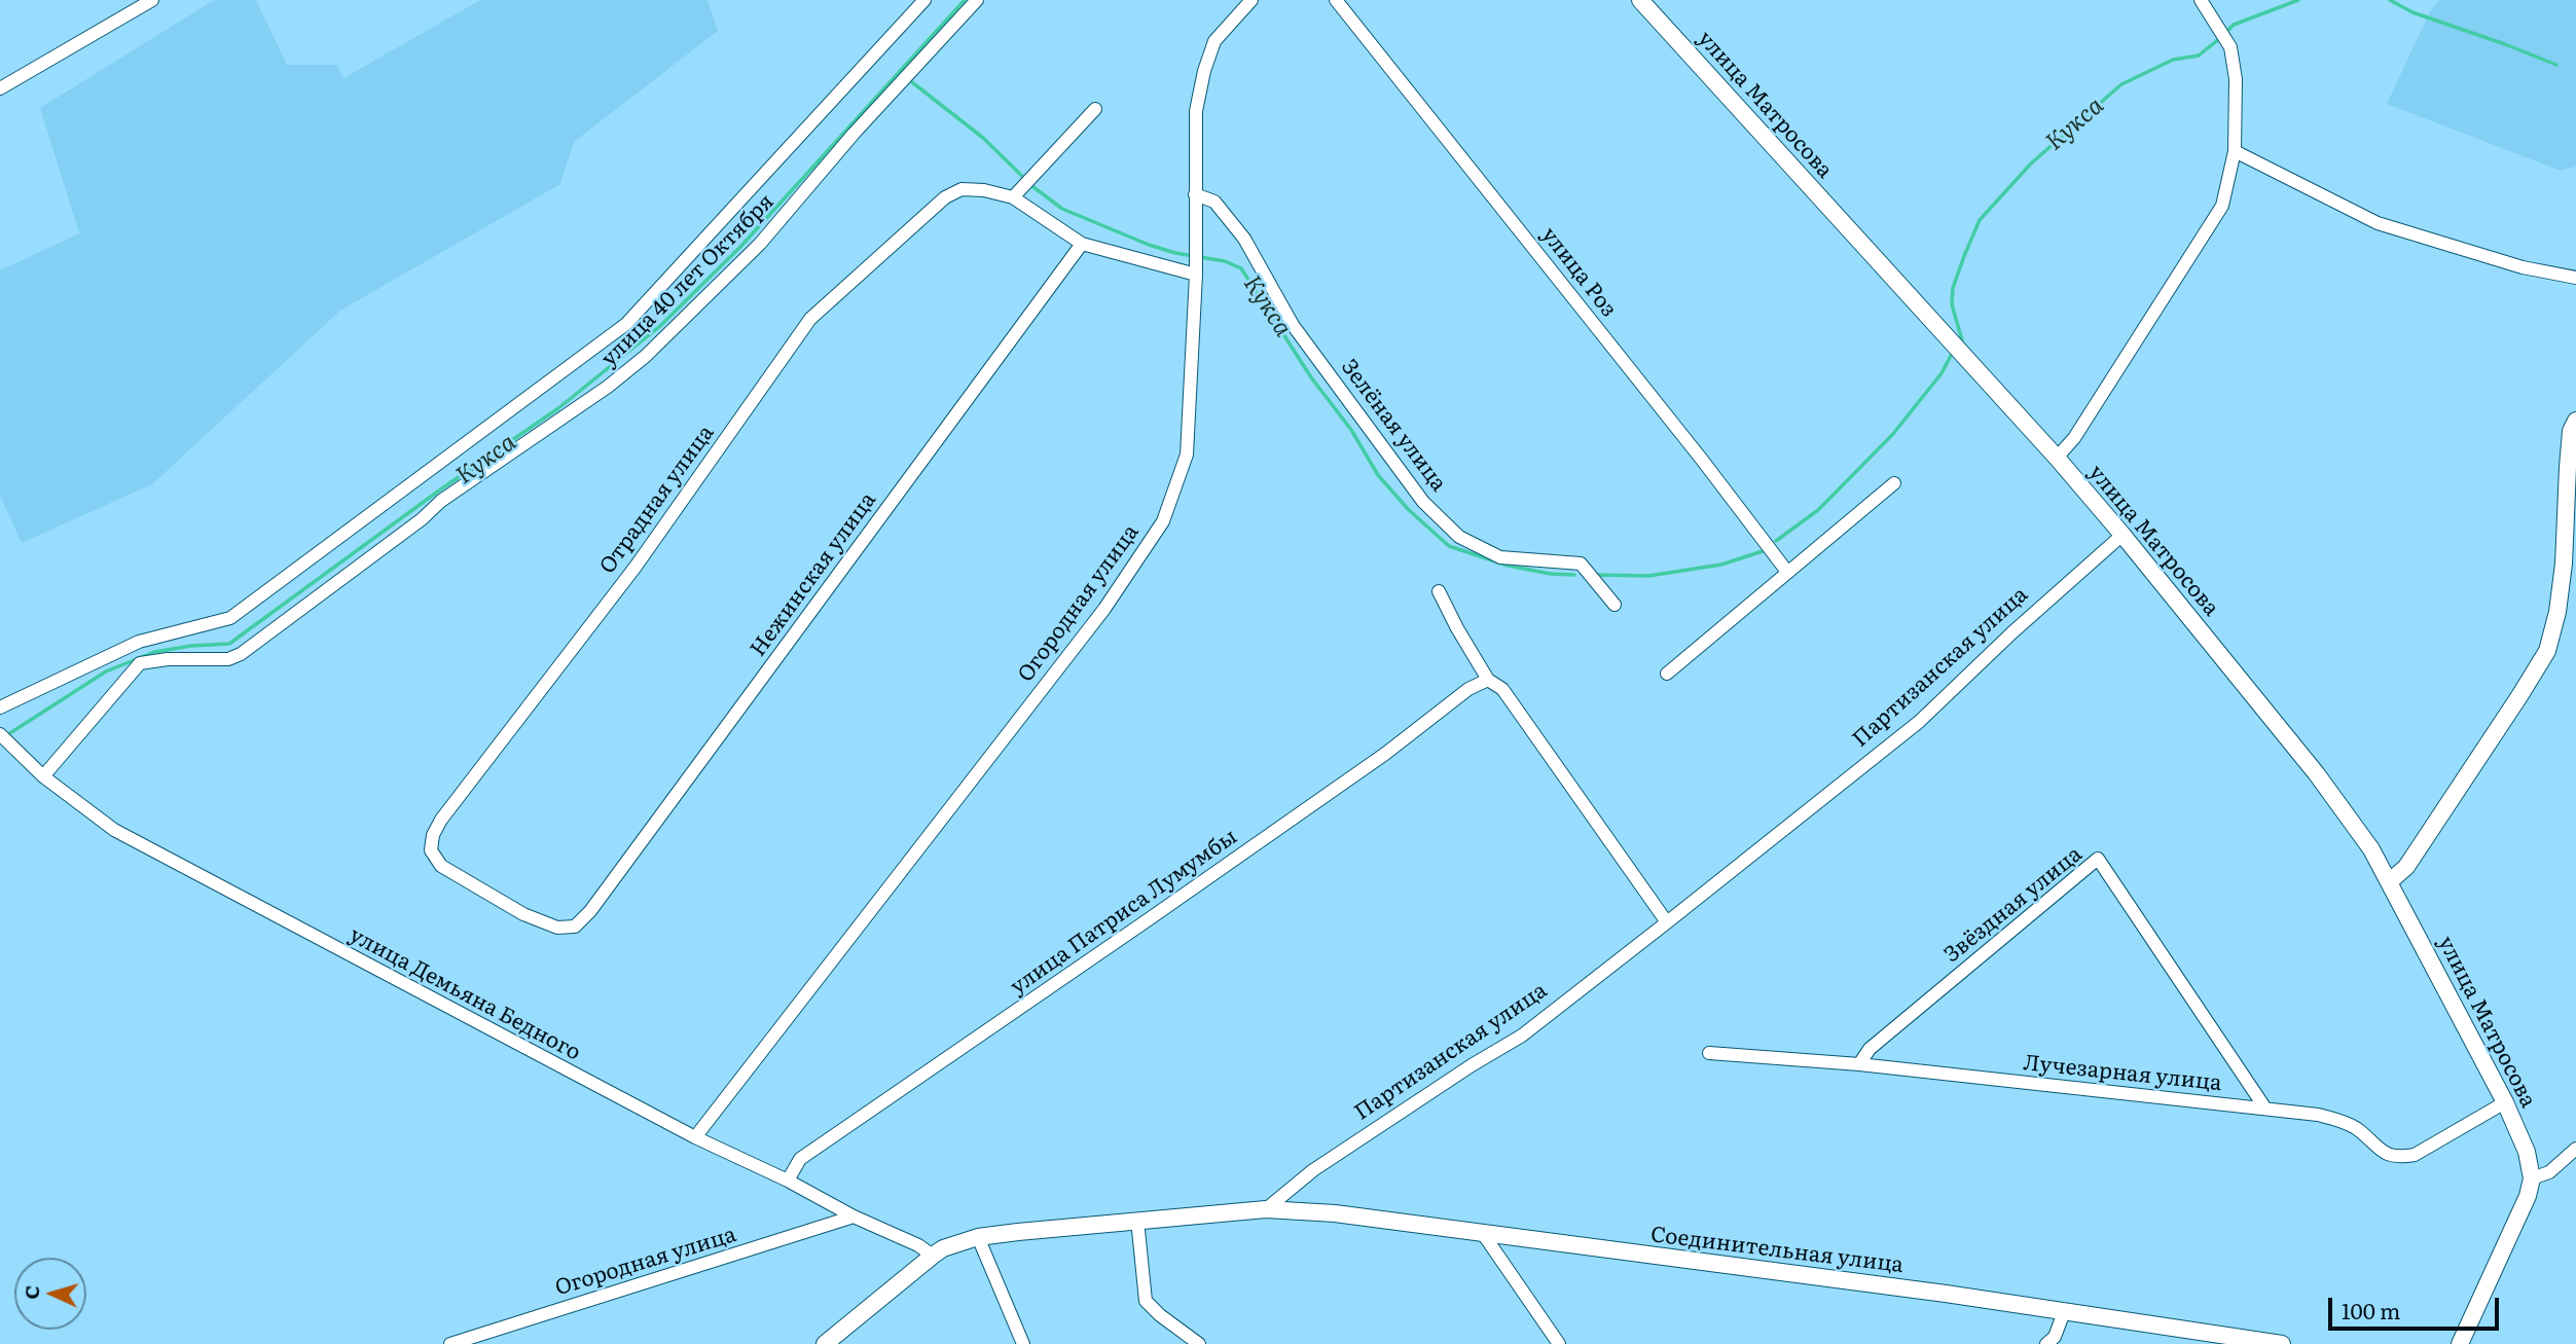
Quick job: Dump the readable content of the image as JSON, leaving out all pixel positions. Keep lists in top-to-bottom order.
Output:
{
  "streets": {
    "street": [
      "улица Матросова",
      "улица Роз",
      "улица 40 лет Октября",
      "Зелёная улица",
      "Отрадная улица",
      "Нежинская улица",
      "Огородная улица",
      "Партизанская улица",
      "Звёздная улица",
      "улица Патриса Лумумбы",
      "улица Демьяна Бедного",
      "Лучезарная улица",
      "Соединительная улица"
    ]
  },
  "crossings": [
    ["улица Матросова", "Партизанская улица"],
    ["улица Матросова", "Лучезарная улица"],
    ["улица 40 лет Октября", "улица Демьяна Бедного"],
    ["Зелёная улица", "Огородная улица"],
    ["Отрадная улица", "Нежинская улица"],
    ["Огородная улица", "улица Демьяна Бедного"],
    ["Партизанская улица", "Соединительная улица"],
    ["Звёздная улица", "Лучезарная улица"],
    ["улица Патриса Лумумбы", "улица Демьяна Бедного"]
  ],
  "water": ["Кукса"],
  "scale_bar": "100 m",
  "north": "left"
}
